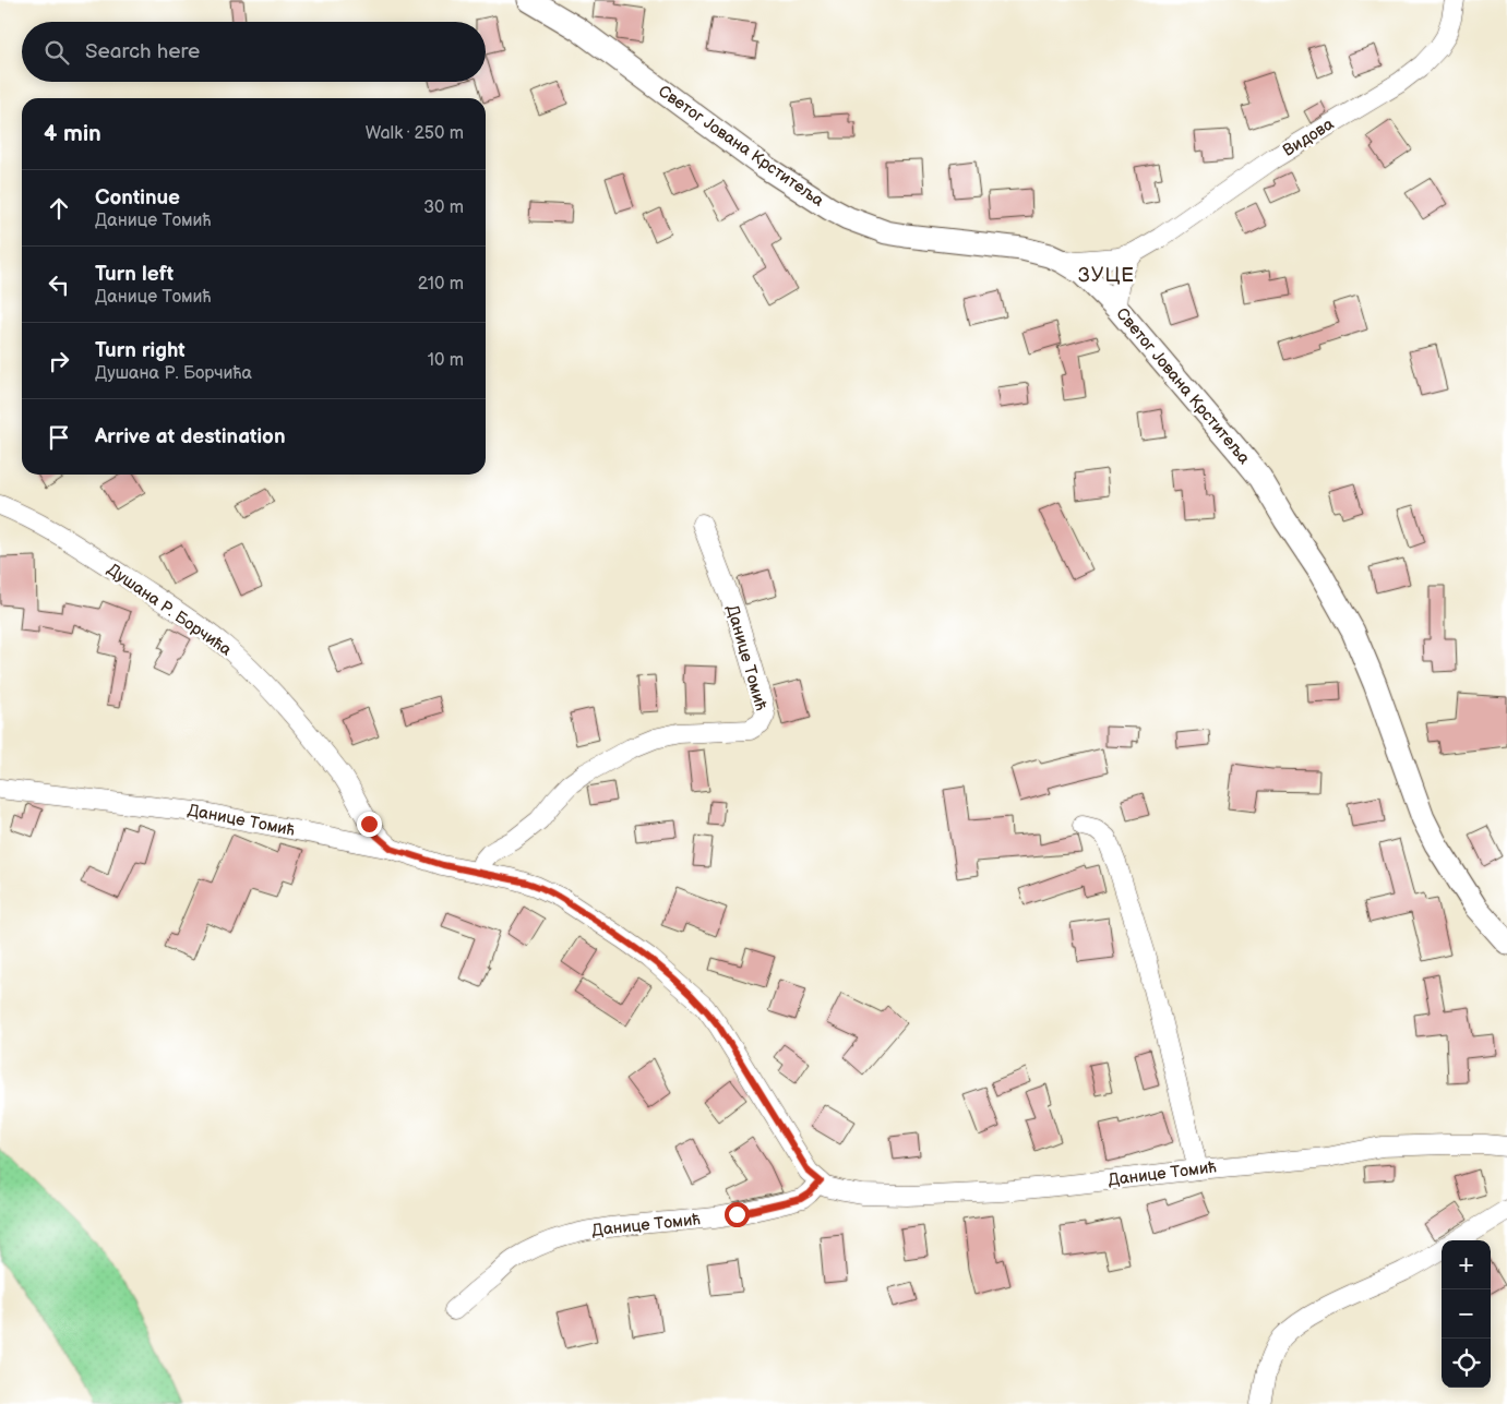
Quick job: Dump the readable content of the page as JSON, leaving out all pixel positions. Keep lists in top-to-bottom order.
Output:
{
  "streets": {
    "street": [
      "Видова",
      "Светог Јована Крститеља",
      "Душана Р. Борчића",
      "Данице Томић"
    ]
  },
  "crossings": [
    ["Видова", "Светог Јована Крститеља"],
    ["Душана Р. Борчића", "Данице Томић"]
  ],
  "districts": ["ЗУЦЕ"],
  "page": {
    "search": "Search here",
    "heading": ["4 min", "Walk · 250 m"],
    "list": [
      ["Continue", "Данице Томић", "30 m"],
      ["Turn left", "Данице Томић", "210 m"],
      ["Turn right", "Душана Р. Борчића", "10 m"],
      "Arrive at destination"
    ],
    "map_buttons": ["+", "−"]
  }
}
